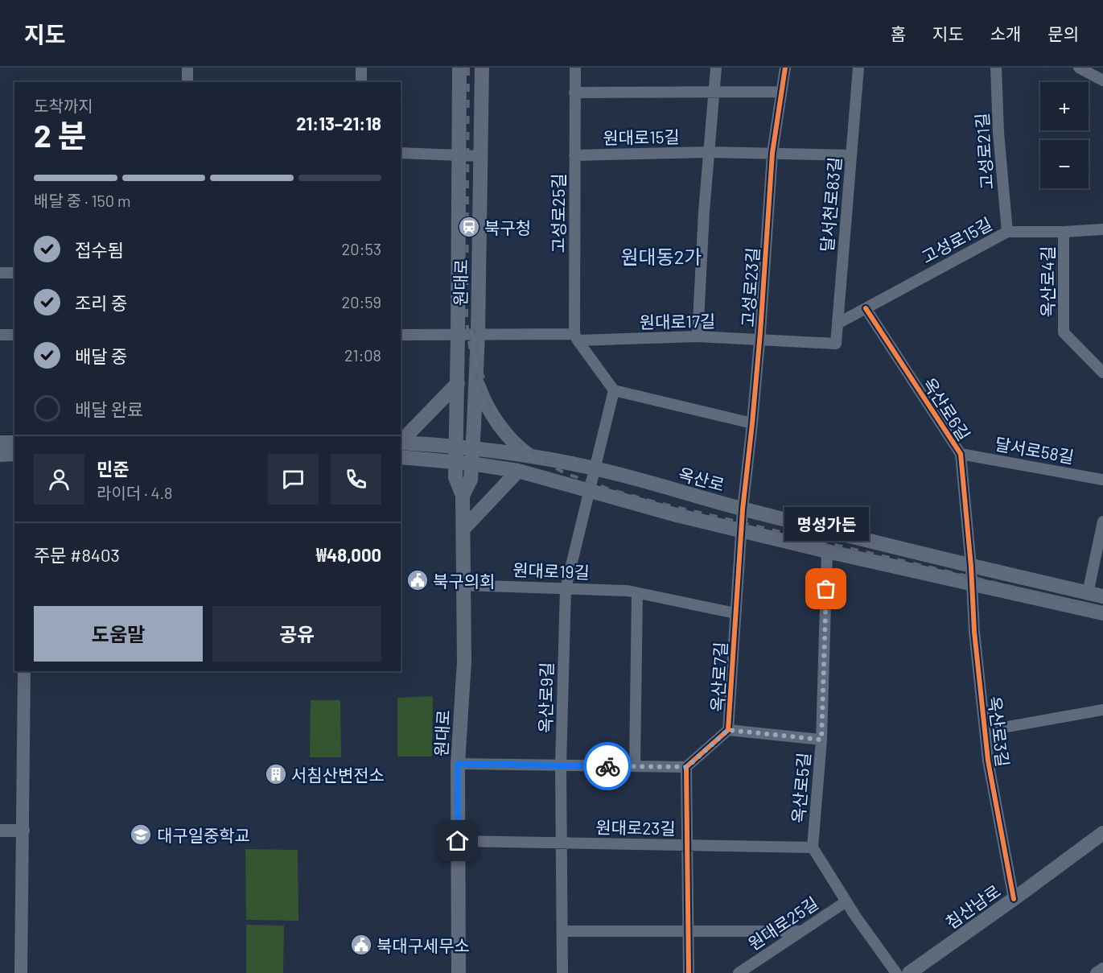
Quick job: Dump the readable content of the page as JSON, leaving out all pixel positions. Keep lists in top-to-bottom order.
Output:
{
  "streets": {
    "main road": ["원대로", "옥산로", "침산남로"],
    "street": [
      "원대로15길",
      "고성로21길",
      "달서천로83길",
      "고성로25길",
      "고성로15길",
      "옥산로4길",
      "고성로23길",
      "원대로17길",
      "옥산로6길",
      "달서로58길",
      "원대로19길",
      "옥산로7길",
      "옥산로9길",
      "옥산로3길",
      "옥산로5길",
      "원대로23길",
      "원대로25길"
    ]
  },
  "crossings": [
    ["원대로15길", "달서천로83길"],
    ["원대로15길", "고성로25길"],
    ["원대로15길", "고성로23길"],
    ["고성로21길", "고성로15길"],
    ["달서천로83길", "고성로15길"],
    ["달서천로83길", "원대로17길"],
    ["고성로25길", "원대로17길"],
    ["고성로15길", "옥산로4길"],
    ["고성로15길", "옥산로6길"],
    ["원대로", "옥산로"],
    ["원대로", "원대로19길"],
    ["원대로", "원대로23길"],
    ["고성로23길", "원대로17길"],
    ["고성로23길", "옥산로"],
    ["고성로23길", "옥산로7길"],
    ["옥산로6길", "달서로58길"],
    ["옥산로6길", "옥산로"],
    ["옥산로6길", "옥산로3길"],
    ["옥산로", "옥산로7길"],
    ["옥산로", "옥산로9길"],
    ["옥산로", "옥산로3길"],
    ["원대로19길", "옥산로7길"],
    ["원대로19길", "옥산로9길"],
    ["옥산로9길", "원대로23길"],
    ["옥산로3길", "침산남로"],
    ["옥산로5길", "원대로23길"],
    ["옥산로5길", "원대로25길"]
  ],
  "districts": ["원대동2가"],
  "places": {
    "station": ["북구청"],
    "public building": ["북구의회", "북대구세무소"],
    "other": ["명성가든"],
    "building": ["서침산변전소"],
    "school or university": ["대구일중학교"]
  },
  "page": {
    "header": "지도",
    "nav": [
      "홈",
      "지도",
      "소개",
      "문의"
    ],
    "map_buttons": ["+", "−"],
    "heading": ["2 분", "도착까지", "21:13–21:18"],
    "panel": [
      "민준",
      "라이더 · 4.8",
      "주문 #8403",
      "₩48,000"
    ],
    "bar": "배달 중 · 150 m",
    "list": [
      ["접수됨", "20:53"],
      ["조리 중", "20:59"],
      ["배달 중", "21:08"],
      "배달 완료"
    ],
    "bubble": "명성가든",
    "buttons": ["도움말", "공유"]
  }
}
